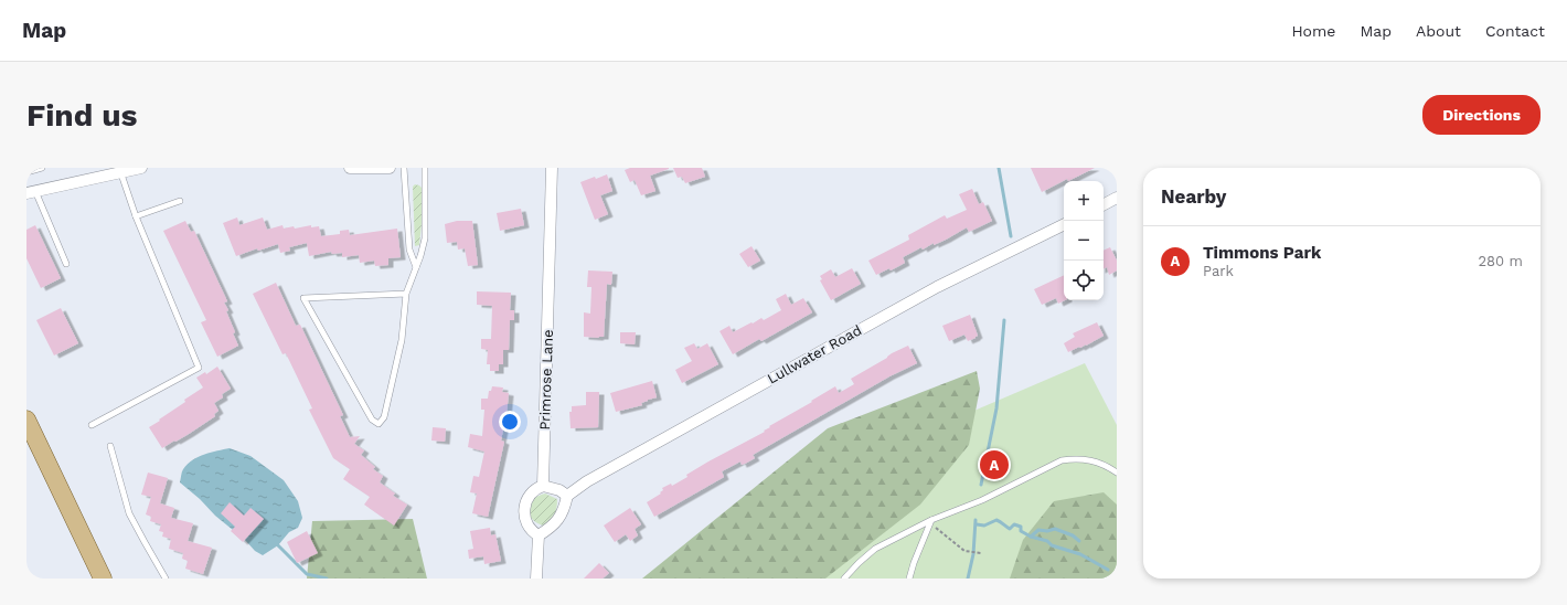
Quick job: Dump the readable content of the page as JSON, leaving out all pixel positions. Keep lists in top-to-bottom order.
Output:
{
  "streets": {
    "street": ["Lullwater Road", "Primrose Lane"]
  },
  "crossings": [
    ["Lullwater Road", "Primrose Lane"]
  ],
  "page": {
    "header": "Map",
    "nav": [
      "Home",
      "Map",
      "About",
      "Contact"
    ],
    "buttons": "Directions",
    "title": "Find us",
    "heading": "Nearby",
    "map_buttons": ["+", "−"],
    "list": [
      {
        "mark": "A",
        "name": "Timmons Park",
        "note": "Park",
        "value": "280 m"
      }
    ],
    "pins": "A"
  }
}
